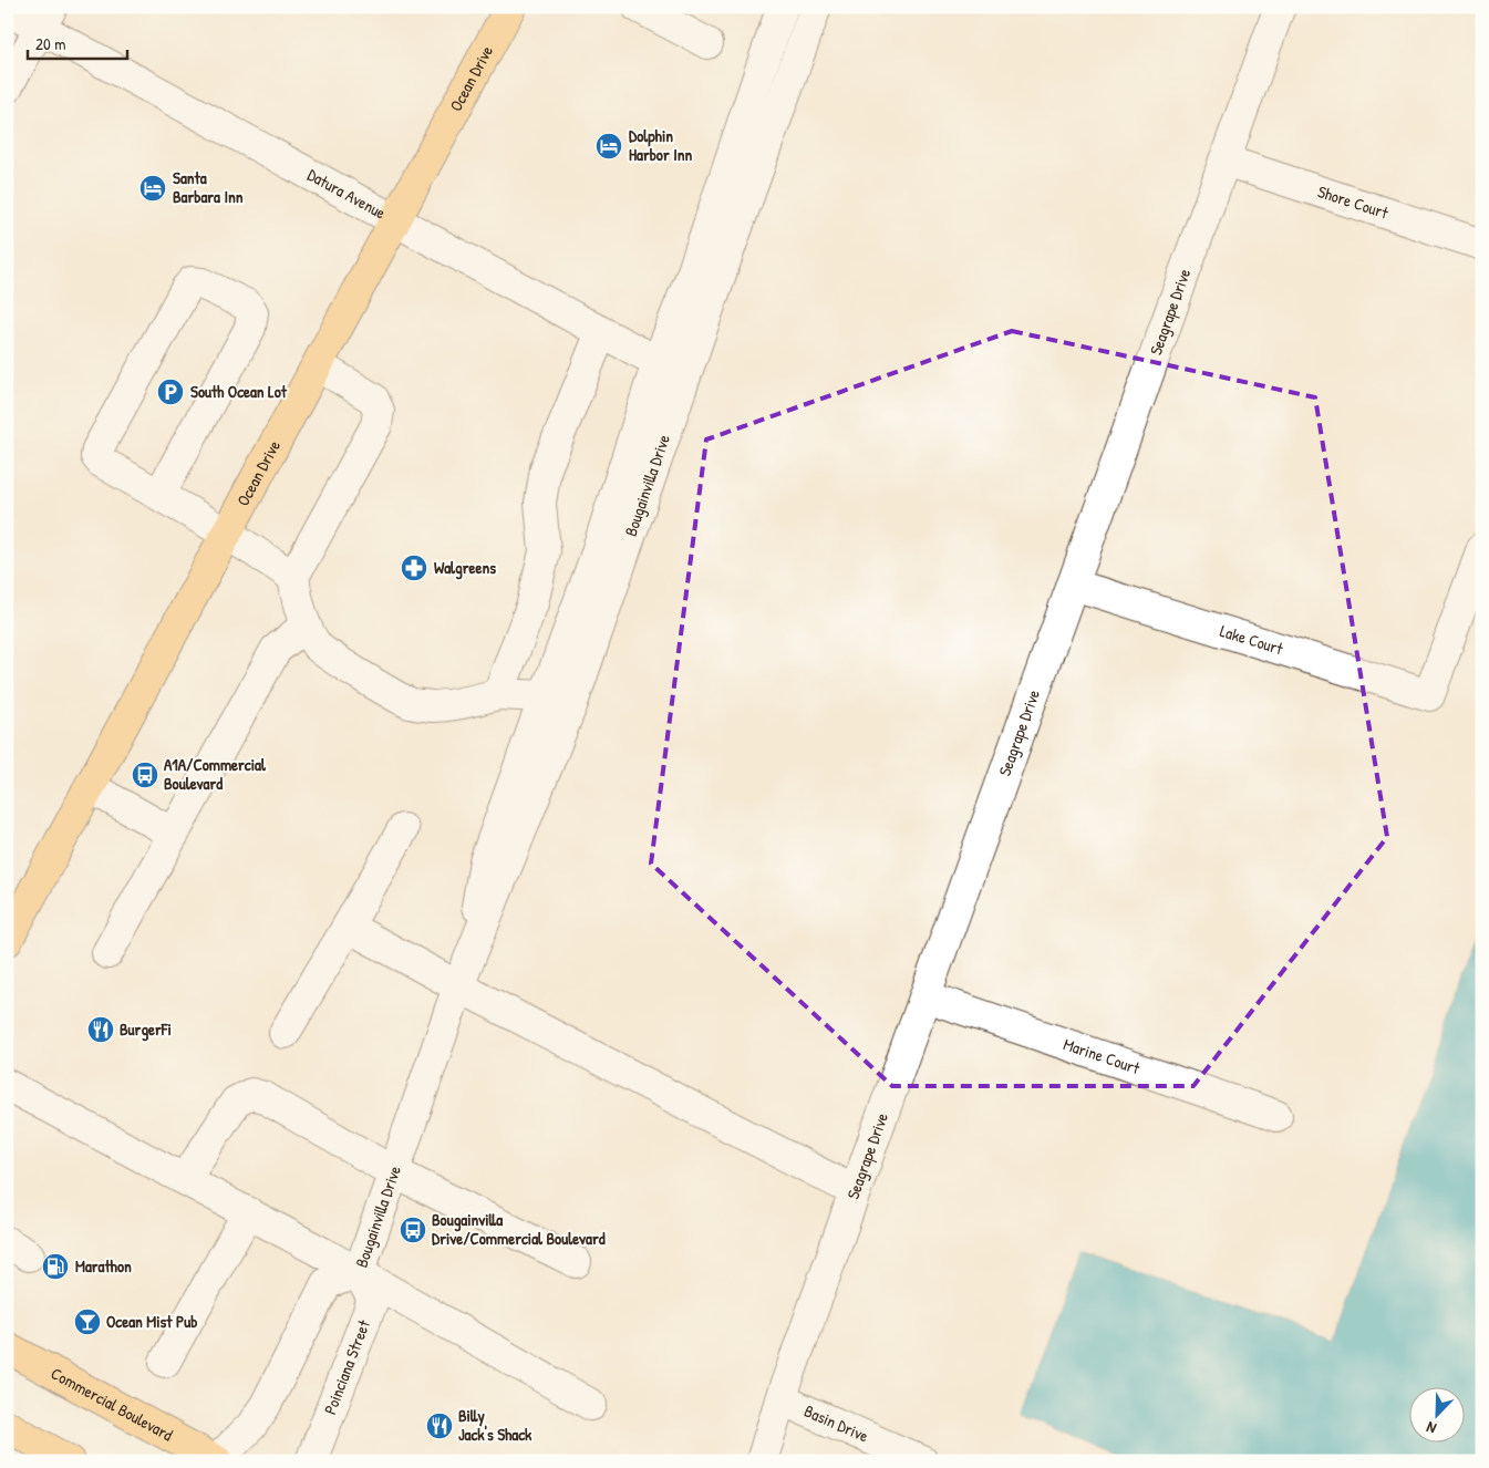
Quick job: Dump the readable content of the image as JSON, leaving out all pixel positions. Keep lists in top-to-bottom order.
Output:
{
  "streets": {
    "main road": ["Ocean Drive", "Commercial Boulevard"],
    "street": [
      "Datura Avenue",
      "Shore Court",
      "Seagrape Drive",
      "Bougainvilla Drive",
      "Lake Court",
      "Marine Court",
      "Poinciana Street",
      "Basin Drive"
    ]
  },
  "crossings": [
    ["Ocean Drive", "Datura Avenue"],
    ["Datura Avenue", "Bougainvilla Drive"],
    ["Shore Court", "Seagrape Drive"],
    ["Seagrape Drive", "Lake Court"],
    ["Seagrape Drive", "Marine Court"],
    ["Seagrape Drive", "Basin Drive"],
    ["Bougainvilla Drive", "Poinciana Street"],
    ["Bougainvilla Drive", "Commercial Boulevard"]
  ],
  "places": {
    "hotel": ["Dolphin Harbor Inn", "Santa Barbara Inn"],
    "parking": ["South Ocean Lot"],
    "pharmacy": ["Walgreens"],
    "bus stop": ["A1A/Commercial Boulevard", "Bougainvilla Drive/Commercial Boulevard"],
    "restaurant": ["BurgerFi", "Billy Jack's Shack"],
    "fuel station": ["Marathon"],
    "bar": ["Ocean Mist Pub"]
  },
  "scale_bar": "20 m",
  "north": "bottom left"
}
